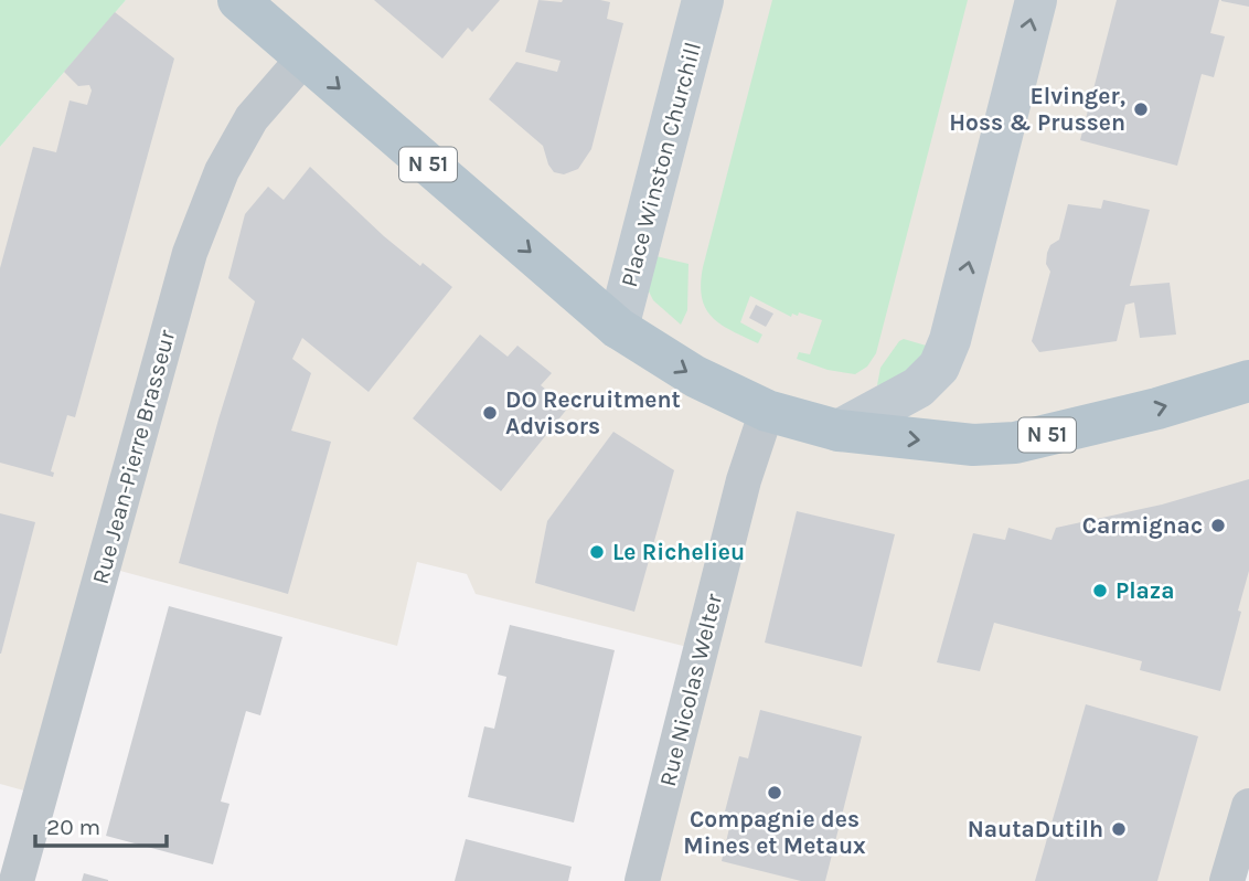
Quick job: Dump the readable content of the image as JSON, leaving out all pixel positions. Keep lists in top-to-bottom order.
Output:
{
  "streets": {
    "main road": ["N 51", "Place Winston Churchill"],
    "street": ["Rue Jean-Pierre Brasseur", "Rue Nicolas Welter"]
  },
  "crossings": [
    ["N 51", "Place Winston Churchill"],
    ["N 51", "Rue Jean-Pierre Brasseur"],
    ["N 51", "Rue Nicolas Welter"]
  ],
  "places": [
    "Elvinger, Hoss & Prussen",
    "DO Recruitment Advisors",
    "Carmignac",
    "Le Richelieu",
    "Plaza",
    "Compagnie des Mines et Metaux",
    "NautaDutilh"
  ],
  "scale_bar": "20 m"
}
